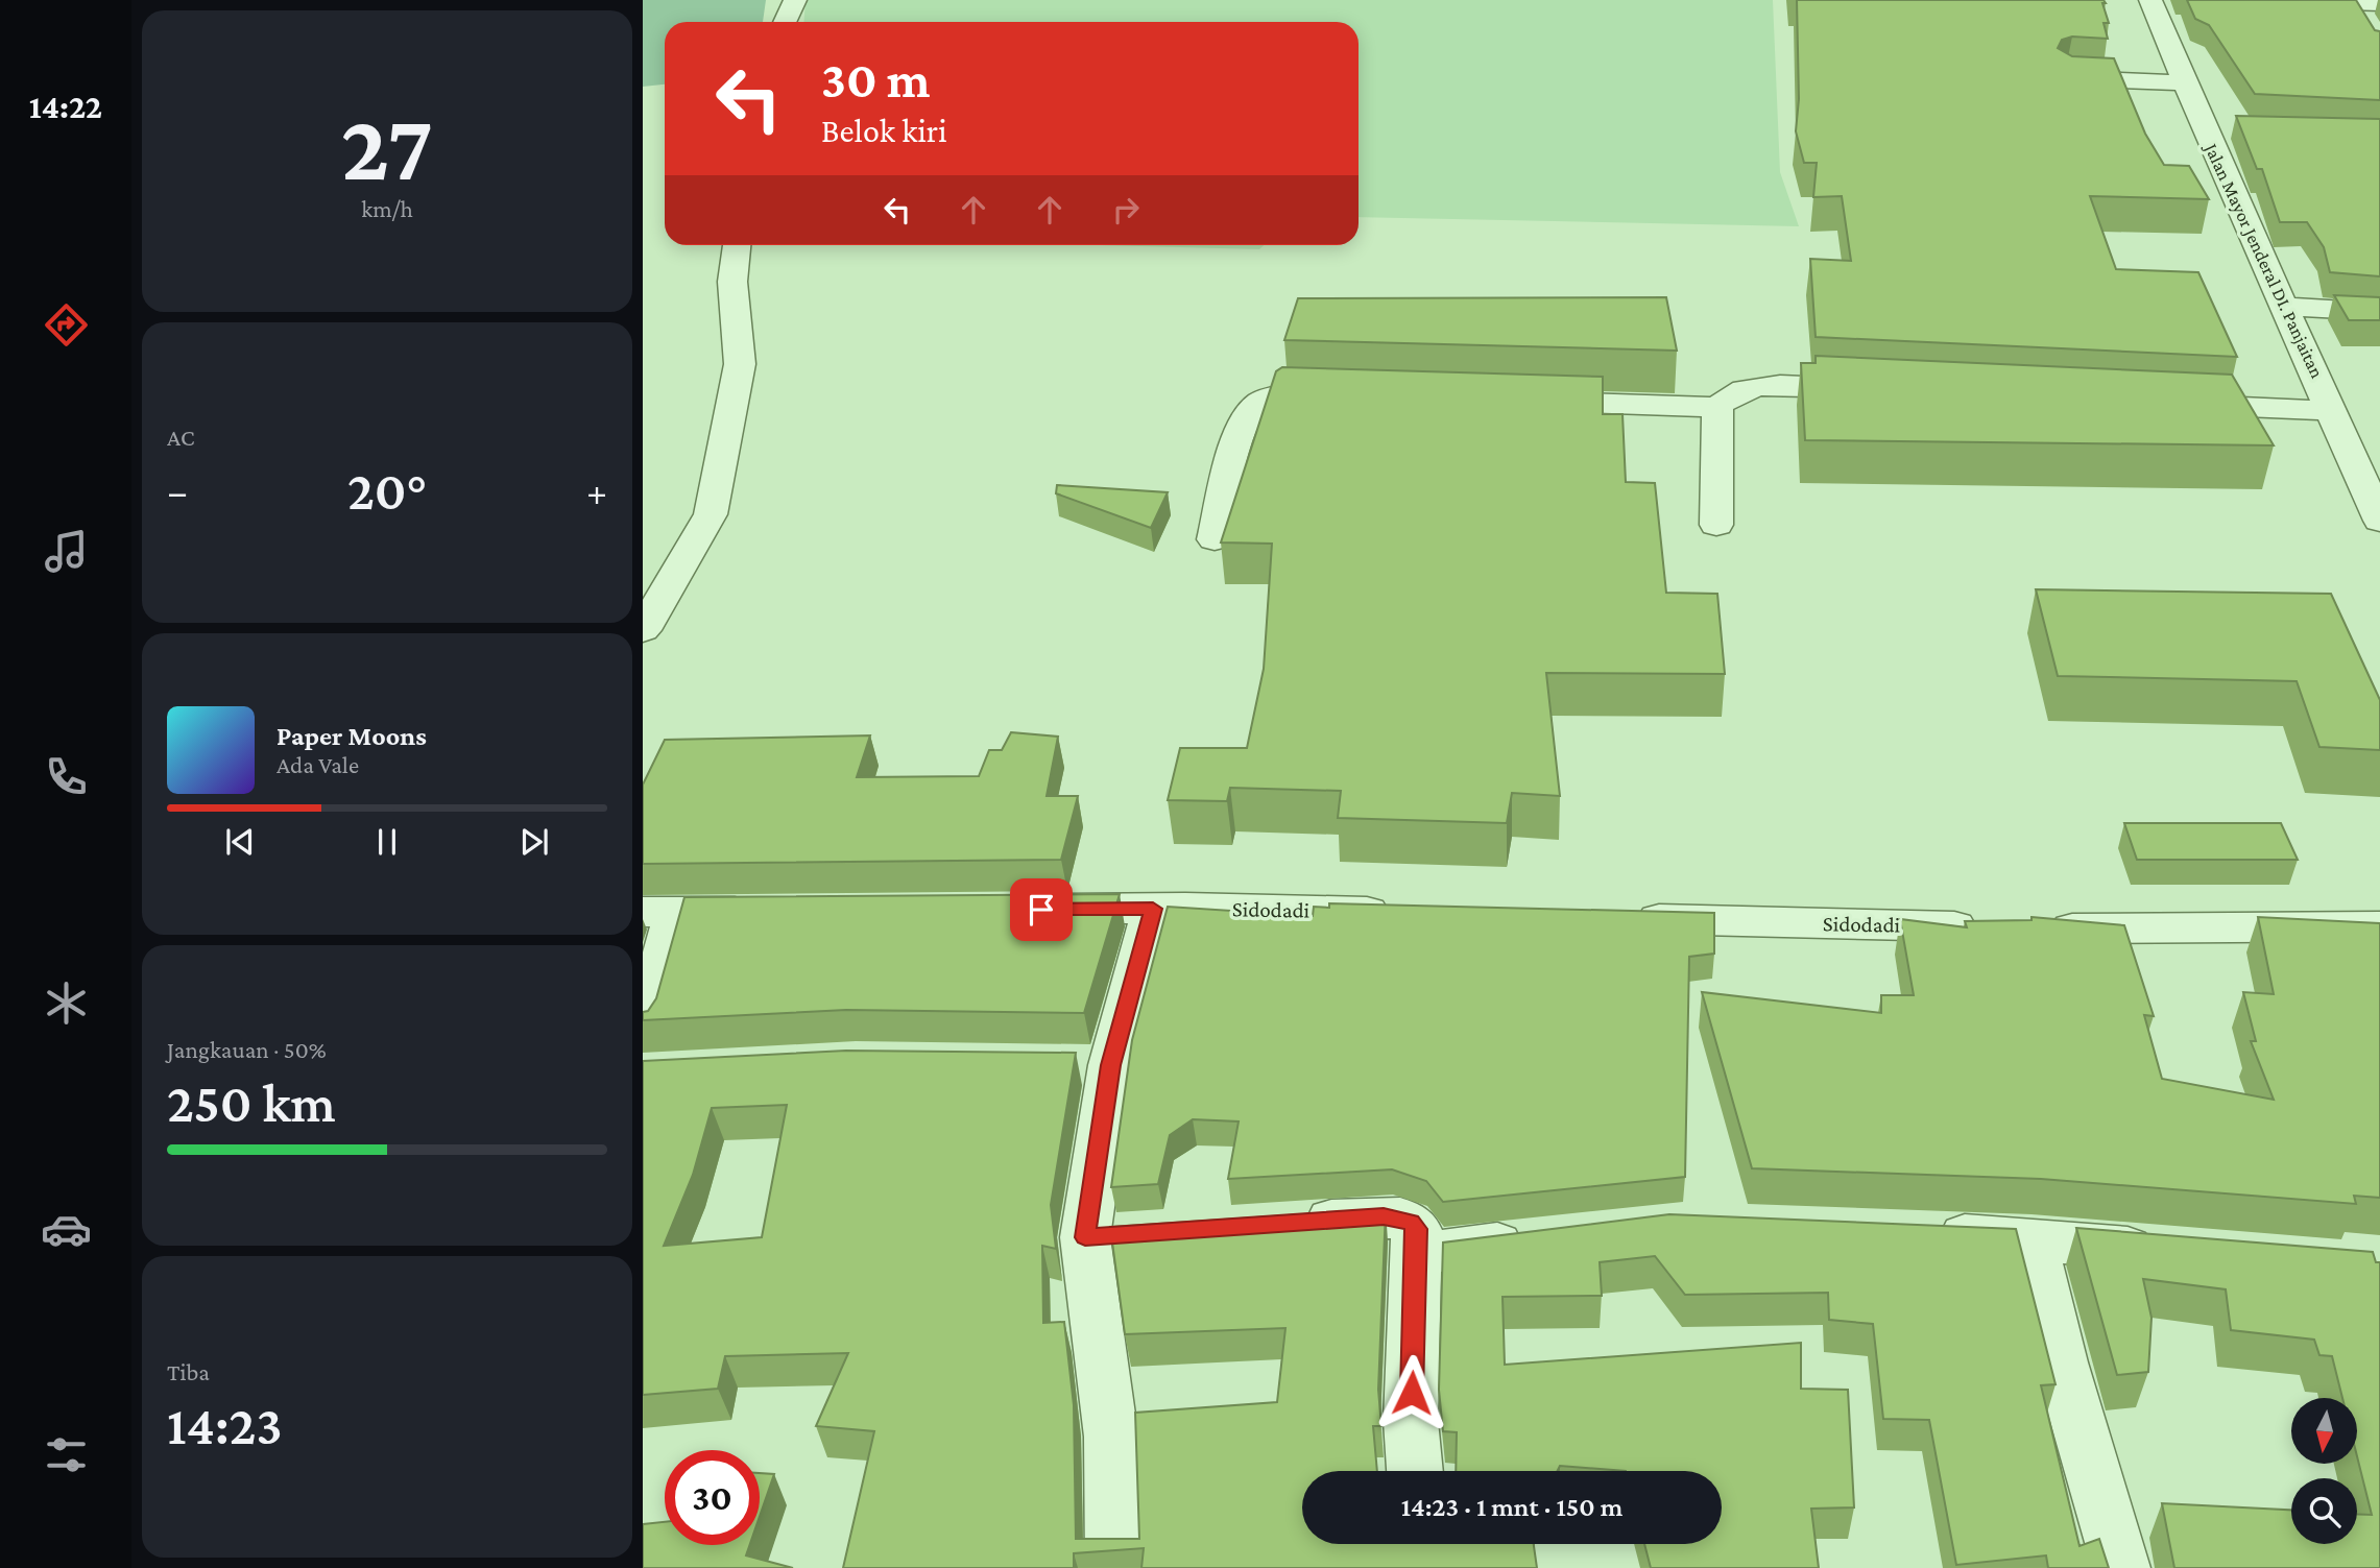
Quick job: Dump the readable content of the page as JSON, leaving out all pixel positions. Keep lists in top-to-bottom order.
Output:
{
  "streets": {
    "street": ["Jalan Mayor Jenderal DI. Panjaitan", "Sidodadi"]
  },
  "north": "bottom",
  "page": {
    "tabs": "14:22",
    "tile": [
      ["27", "km/h"],
      "AC",
      ["Jangkauan · 50%", "250 km"],
      ["Tiba", "14:23"]
    ],
    "turn": ["30 m", "Belok kiri"],
    "heat": ["−", "20°", "+"],
    "song": ["Paper Moons", "Ada Vale"],
    "limit": "30",
    "trip": "14:23 · 1 mnt · 150 m"
  }
}
